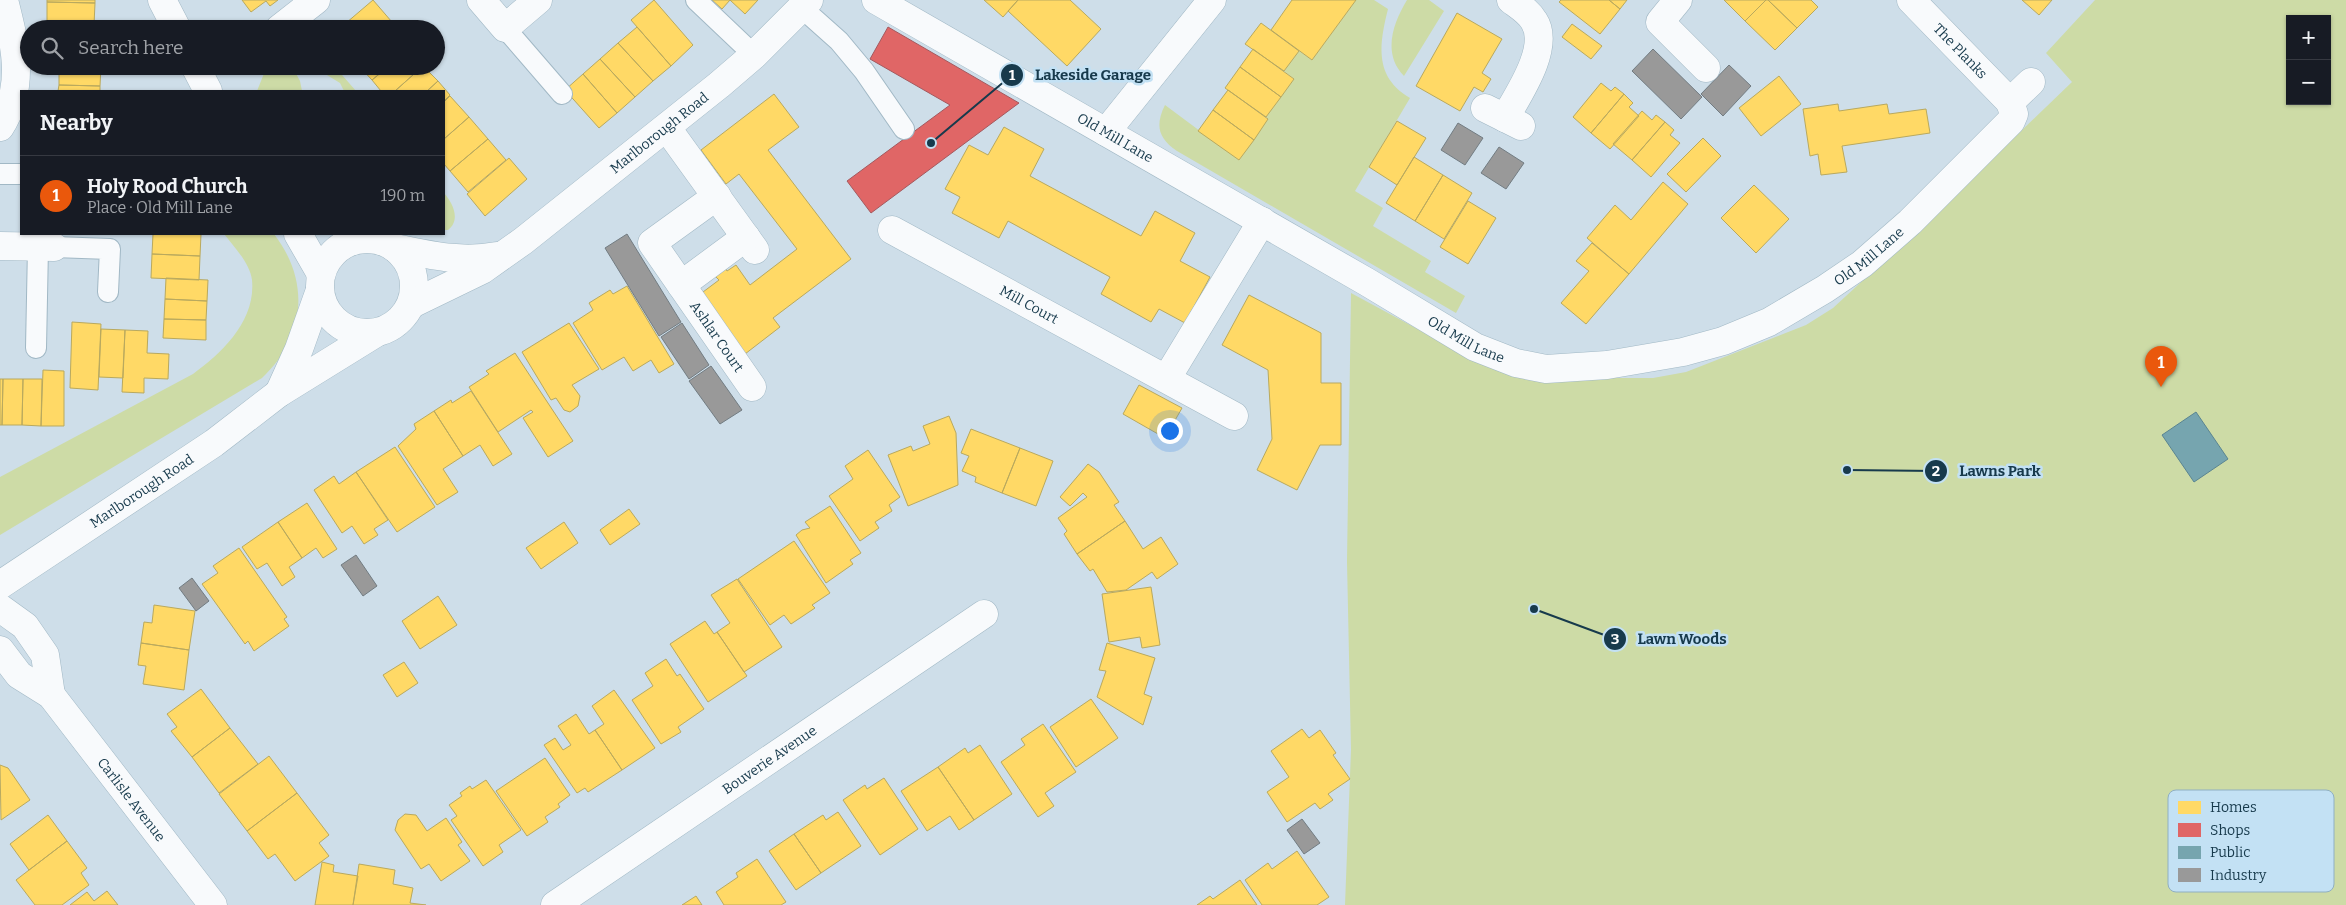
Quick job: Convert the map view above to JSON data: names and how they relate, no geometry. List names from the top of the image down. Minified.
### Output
{"streets":{"street":["The Planks","Marlborough Road","Old Mill Lane","Mill Court","Ashlar Court","Bouverie Avenue","Carlisle Avenue"]},"crossings":[["The Planks","Old Mill Lane"]],"places":["Lakeside Garage","Lawns Park","Lawn Woods"],"legend":["Homes","Shops","Public","Industry"],"page":{"map_buttons":["+","−"],"search":"Search here","heading":"Nearby","list":[{"mark":"1","name":"Holy Rood Church","note":"Place · Old Mill Lane","value":"190 m"}],"pins":"1"}}
